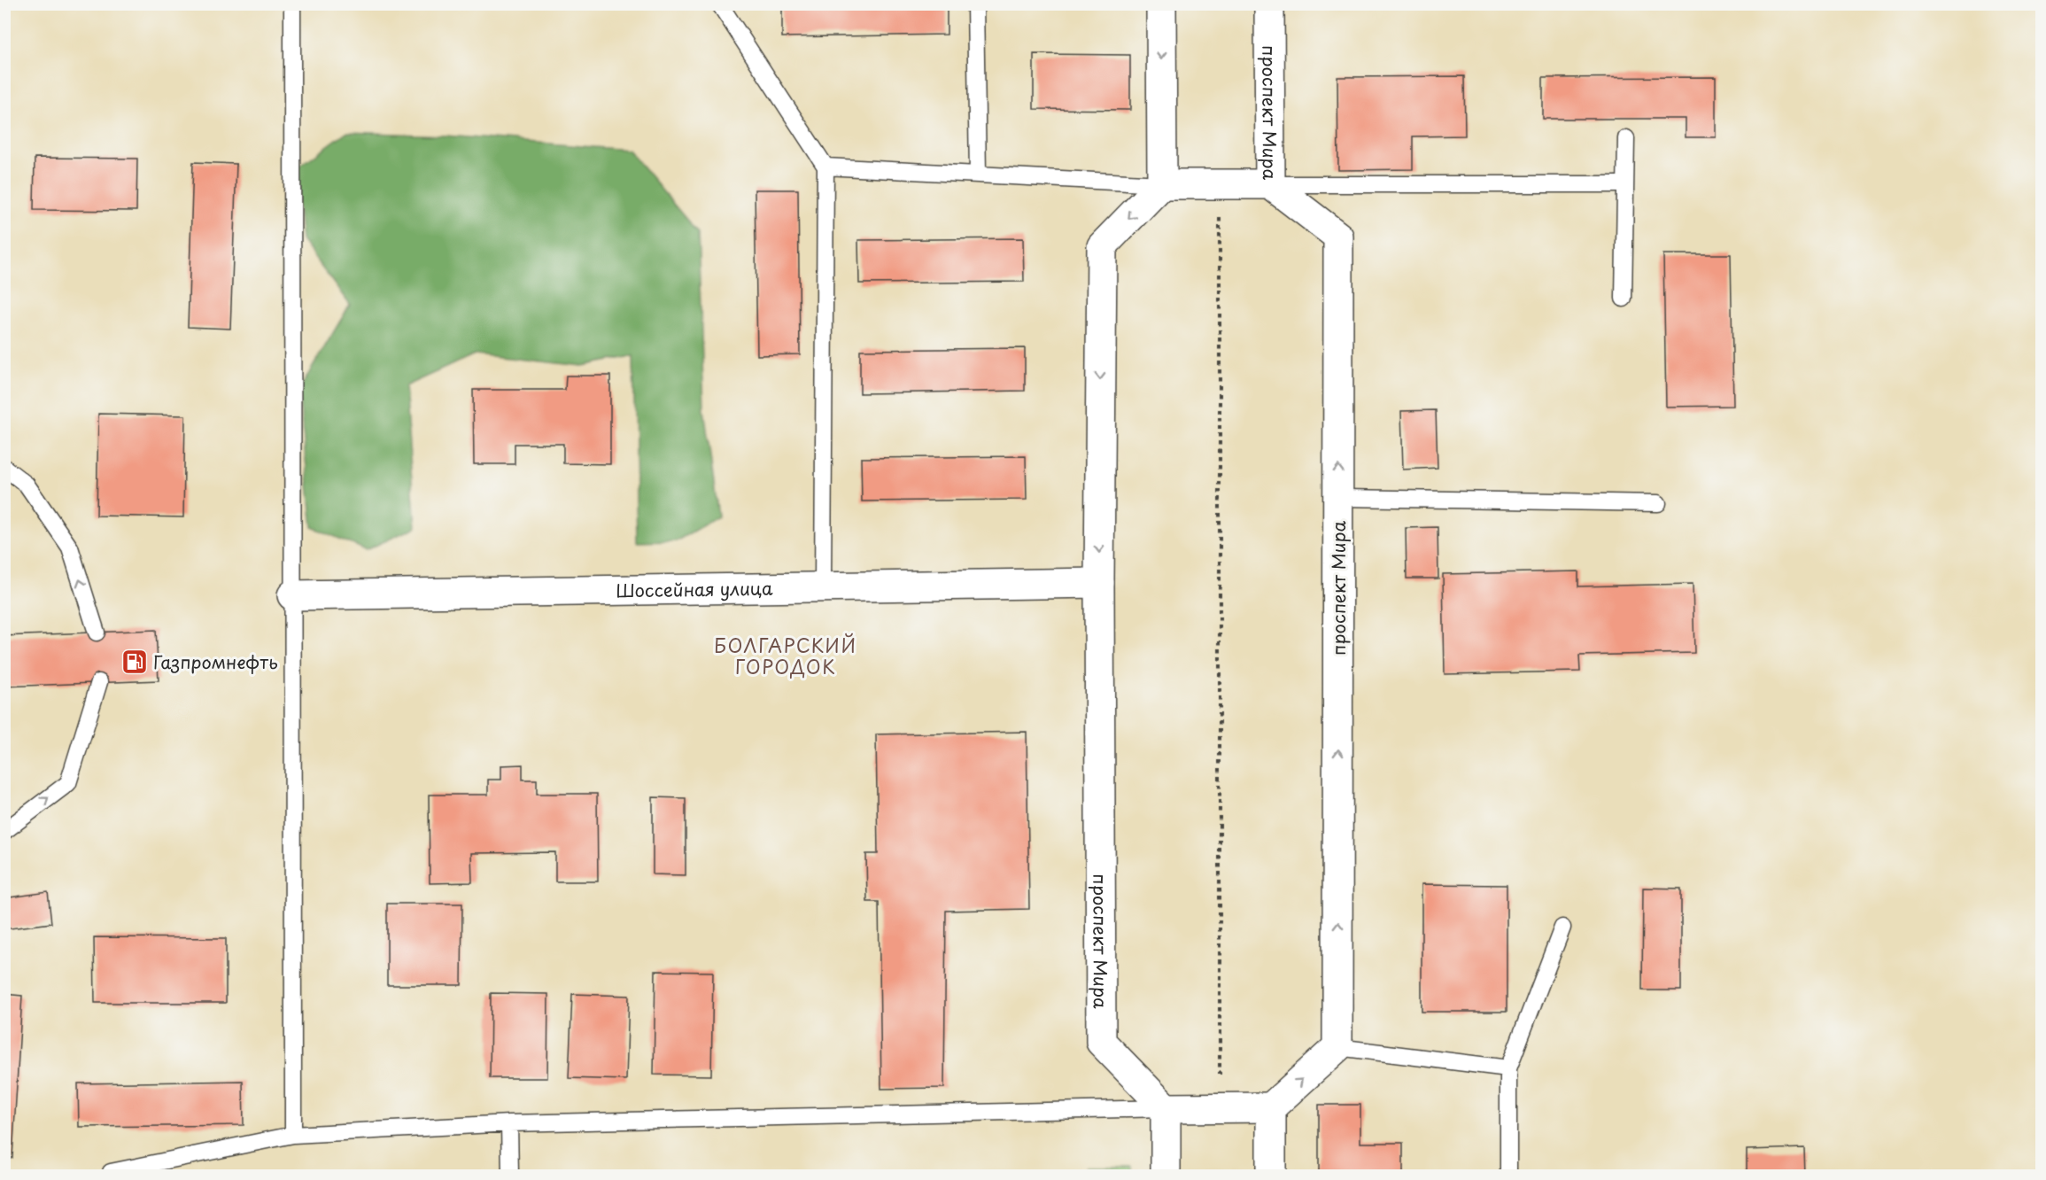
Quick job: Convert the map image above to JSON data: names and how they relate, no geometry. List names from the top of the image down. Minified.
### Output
{"streets":{"street":["проспект Мира","Шоссейная улица"]},"crossings":[["проспект Мира","Шоссейная улица"]],"districts":["БОЛГАРСКИЙ ГОРОДОК"],"places":{"fuel station":["Газпромнефть"]}}
